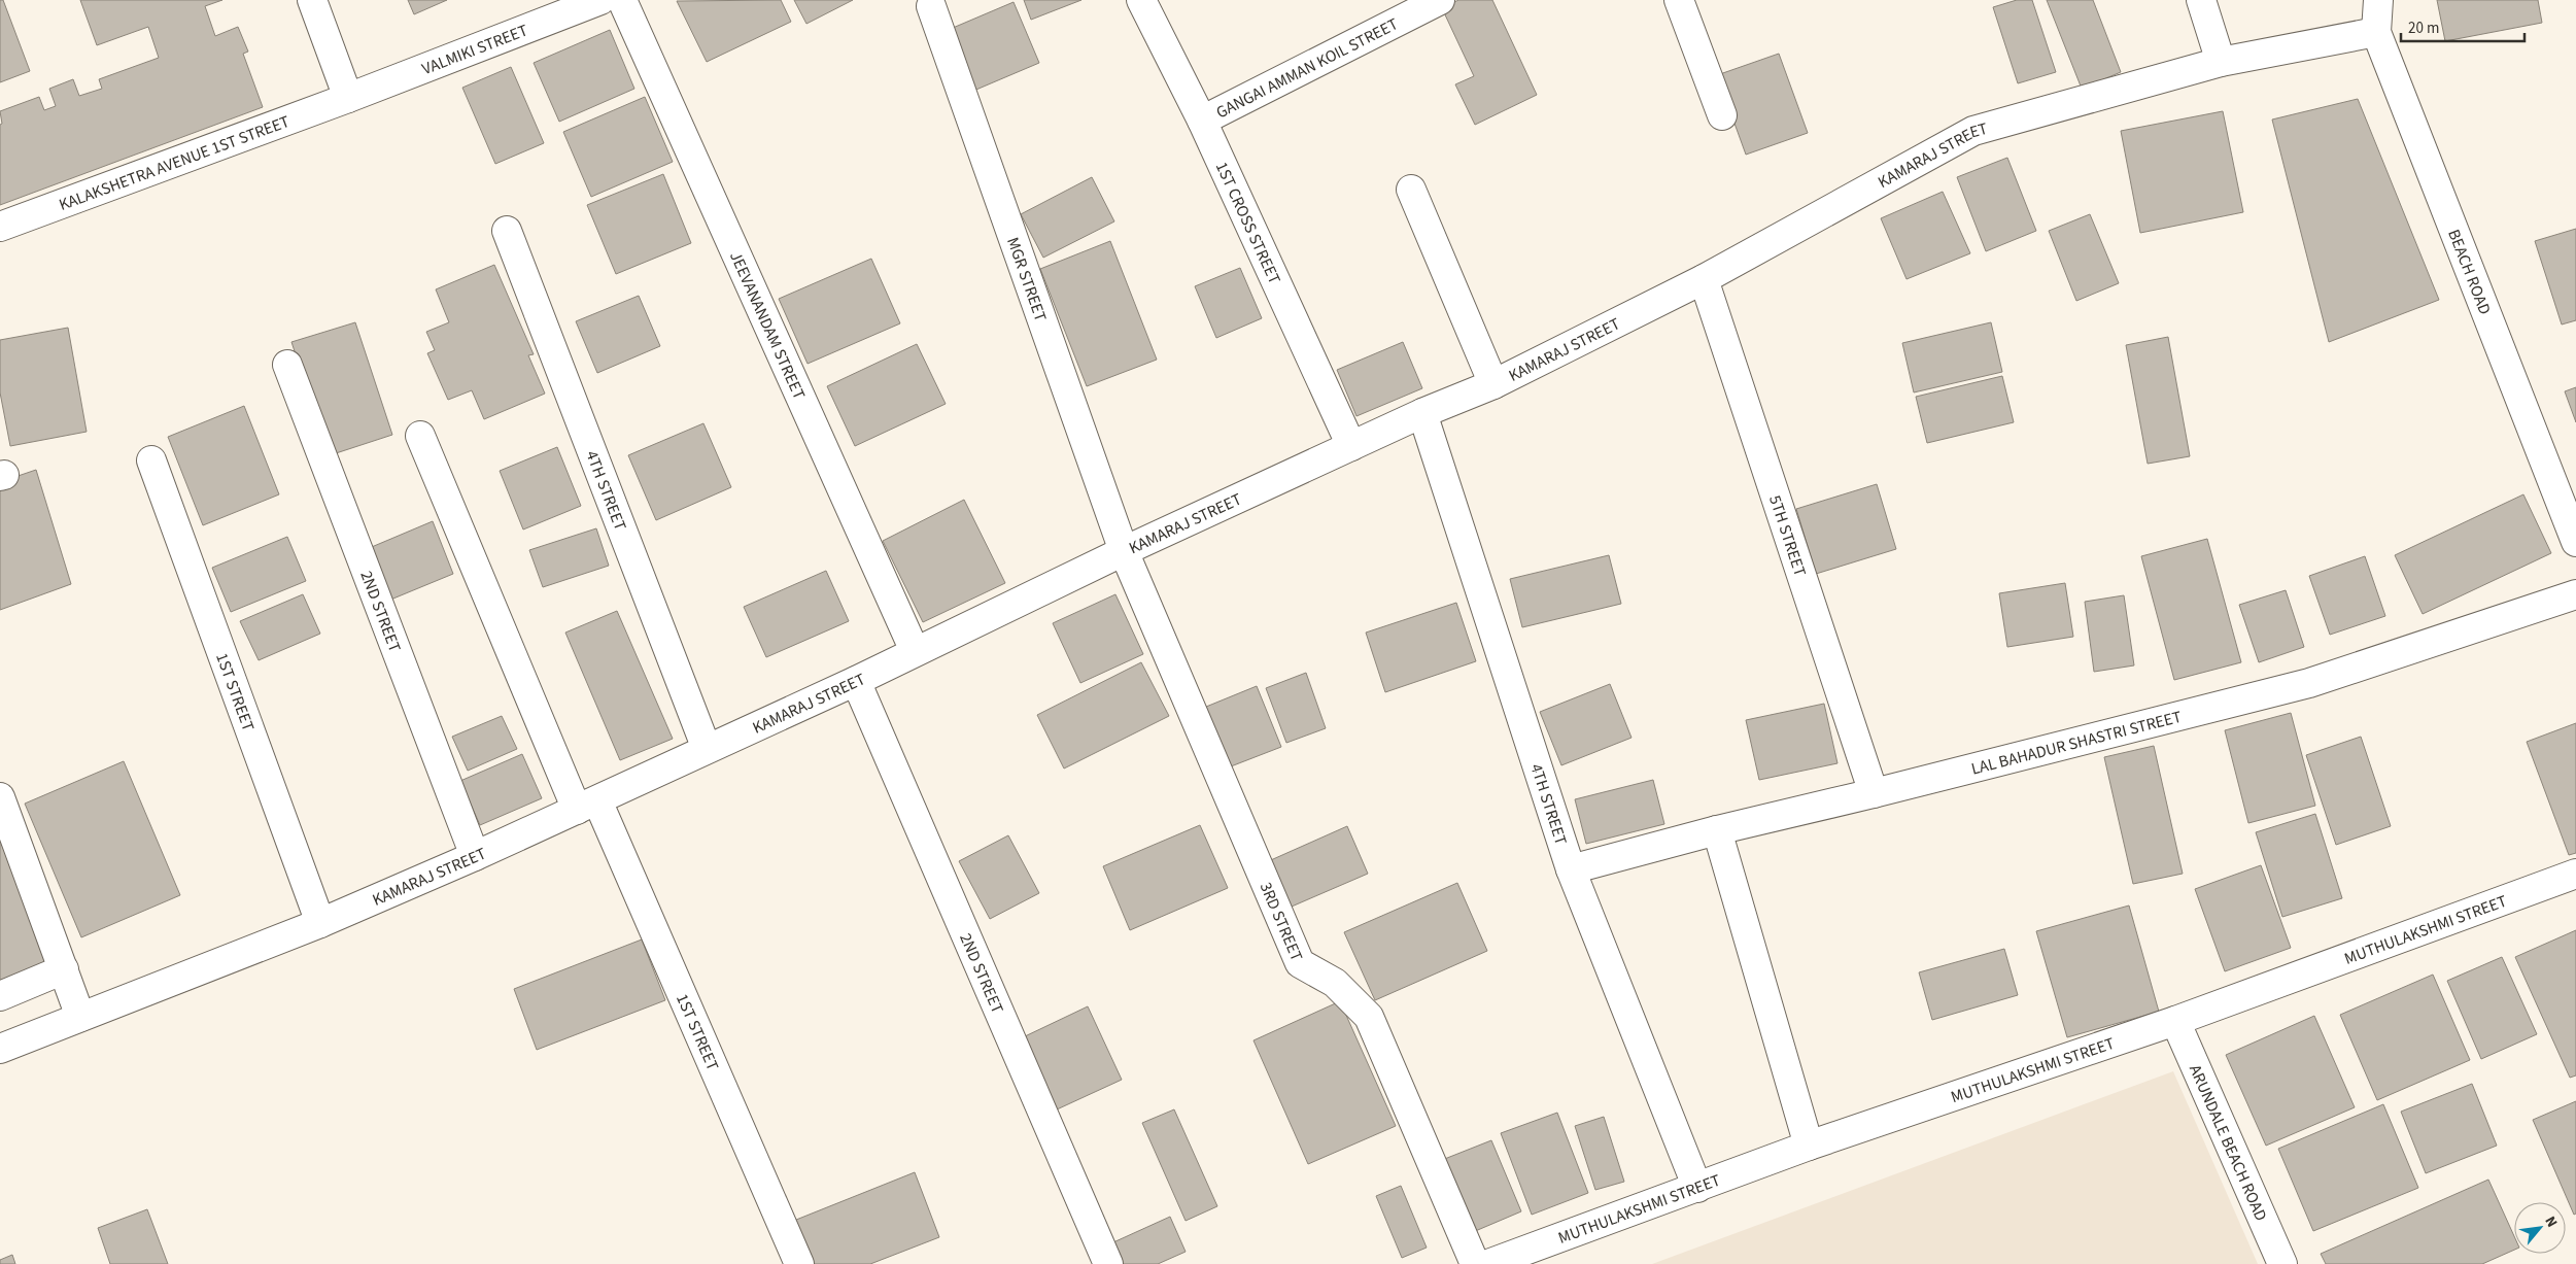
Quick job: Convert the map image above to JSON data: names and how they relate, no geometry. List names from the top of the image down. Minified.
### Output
{"streets":{"street":["VALMIKI STREET","GANGAI AMMAN KOIL STREET","KAMARAJ STREET","KALAKSHETRA AVENUE 1ST STREET","1ST CROSS STREET","BEACH ROAD","MGR STREET","JEEVANANDAM STREET","4TH STREET","5TH STREET","2ND STREET","1ST STREET","LAL BAHADUR SHASTRI STREET","3RD STREET","MUTHULAKSHMI STREET","ARUNDALE BEACH ROAD"]},"crossings":[["VALMIKI STREET","KALAKSHETRA AVENUE 1ST STREET"],["GANGAI AMMAN KOIL STREET","1ST CROSS STREET"],["KAMARAJ STREET","1ST CROSS STREET"],["KAMARAJ STREET","BEACH ROAD"],["KAMARAJ STREET","MGR STREET"],["KAMARAJ STREET","JEEVANANDAM STREET"],["KAMARAJ STREET","4TH STREET"],["KAMARAJ STREET","5TH STREET"],["KAMARAJ STREET","2ND STREET"],["KAMARAJ STREET","1ST STREET"],["KAMARAJ STREET","3RD STREET"],["MGR STREET","3RD STREET"],["4TH STREET","LAL BAHADUR SHASTRI STREET"],["4TH STREET","MUTHULAKSHMI STREET"],["5TH STREET","LAL BAHADUR SHASTRI STREET"],["MUTHULAKSHMI STREET","ARUNDALE BEACH ROAD"]],"scale_bar":"20 m","north":"top right"}
